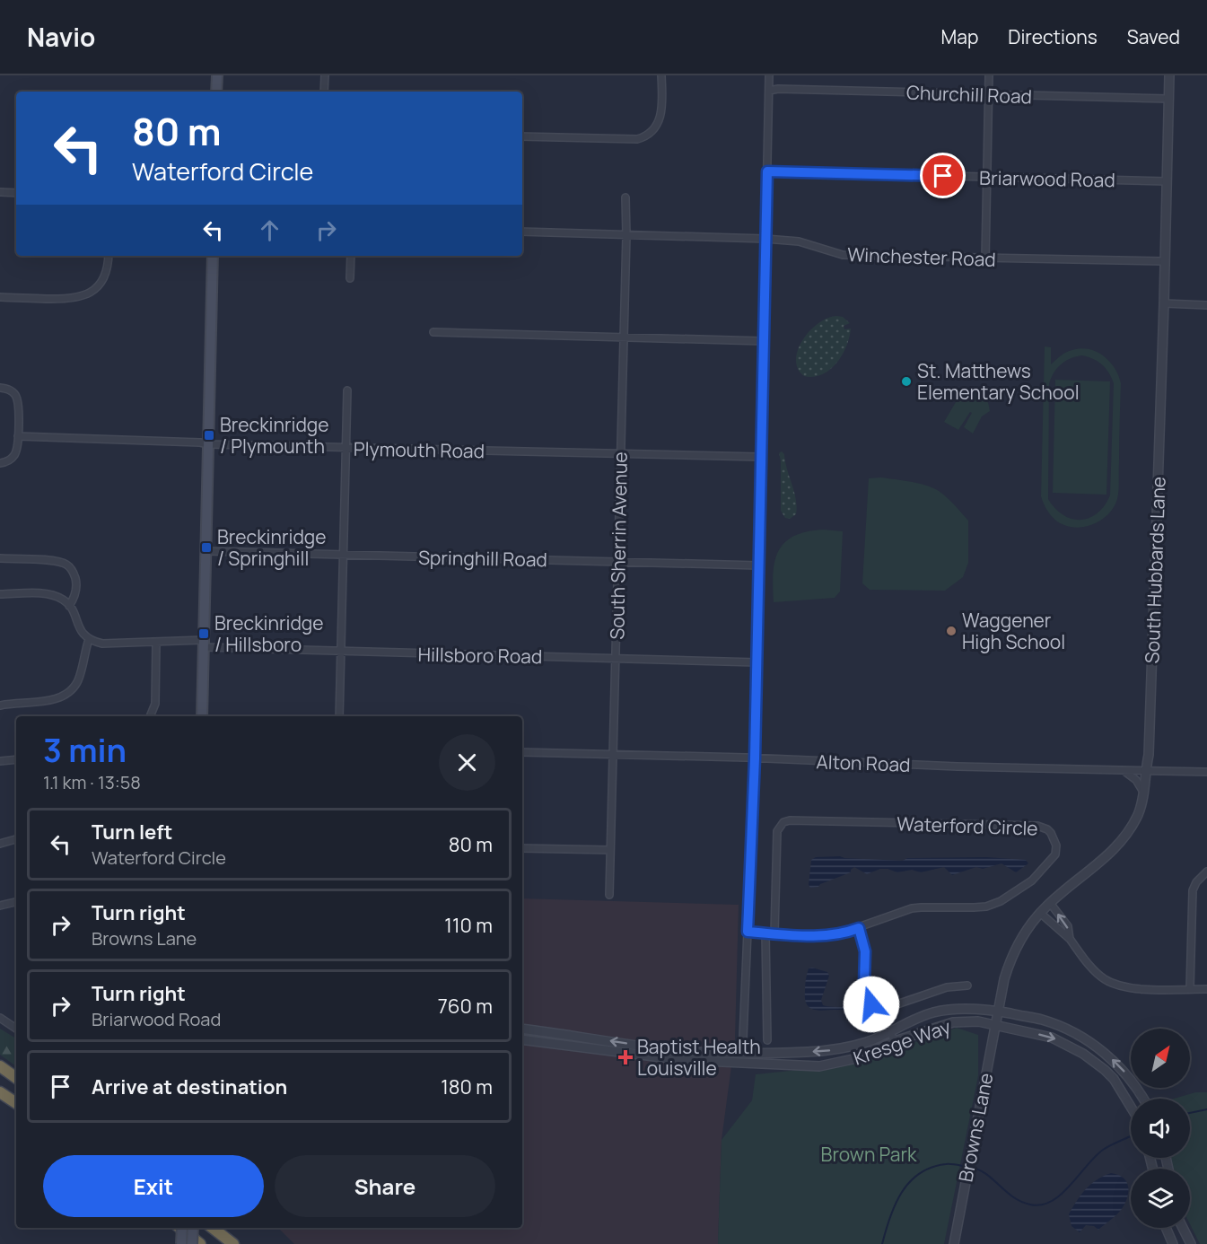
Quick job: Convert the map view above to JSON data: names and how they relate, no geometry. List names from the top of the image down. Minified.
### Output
{"streets":{"street":["Churchill Road","Briarwood Road","Winchester Road","Plymouth Road","South Sherrin Avenue","Springhill Road","South Hubbards Lane","Hillsboro Road","Alton Road","Waterford Circle","Kresge Way","Browns Lane"]},"crossings":[["Churchill Road","South Hubbards Lane"],["Briarwood Road","South Hubbards Lane"],["Winchester Road","South Sherrin Avenue"],["Winchester Road","South Hubbards Lane"],["Plymouth Road","South Sherrin Avenue"],["South Sherrin Avenue","Springhill Road"],["South Sherrin Avenue","Hillsboro Road"],["South Sherrin Avenue","Alton Road"],["South Hubbards Lane","Alton Road"],["South Hubbards Lane","Kresge Way"],["South Hubbards Lane","Browns Lane"],["Kresge Way","Browns Lane"]],"parks":["Brown Park"],"places":{"other":["St. Matthews Elementary School","Waggener High School"],"transit":["Breckinridge / Plymounth","Breckinridge / Springhill","Breckinridge / Hillsboro"],"health":["Baptist Health Louisville"]},"north":"top right","page":{"header":"Navio","nav":["Map","Directions","Saved"],"turn":["80 m","Waterford Circle"],"heading":["3 min","1.1 km · 13:58"],"list":[{"name":"Turn left","note":"Waterford Circle","value":"80 m"},{"name":"Turn right","note":"Browns Lane","value":"110 m"},{"name":"Turn right","note":"Briarwood Road","value":"760 m"},{"name":"Arrive at destination","value":"180 m"}],"buttons":["Exit","Share"]}}
